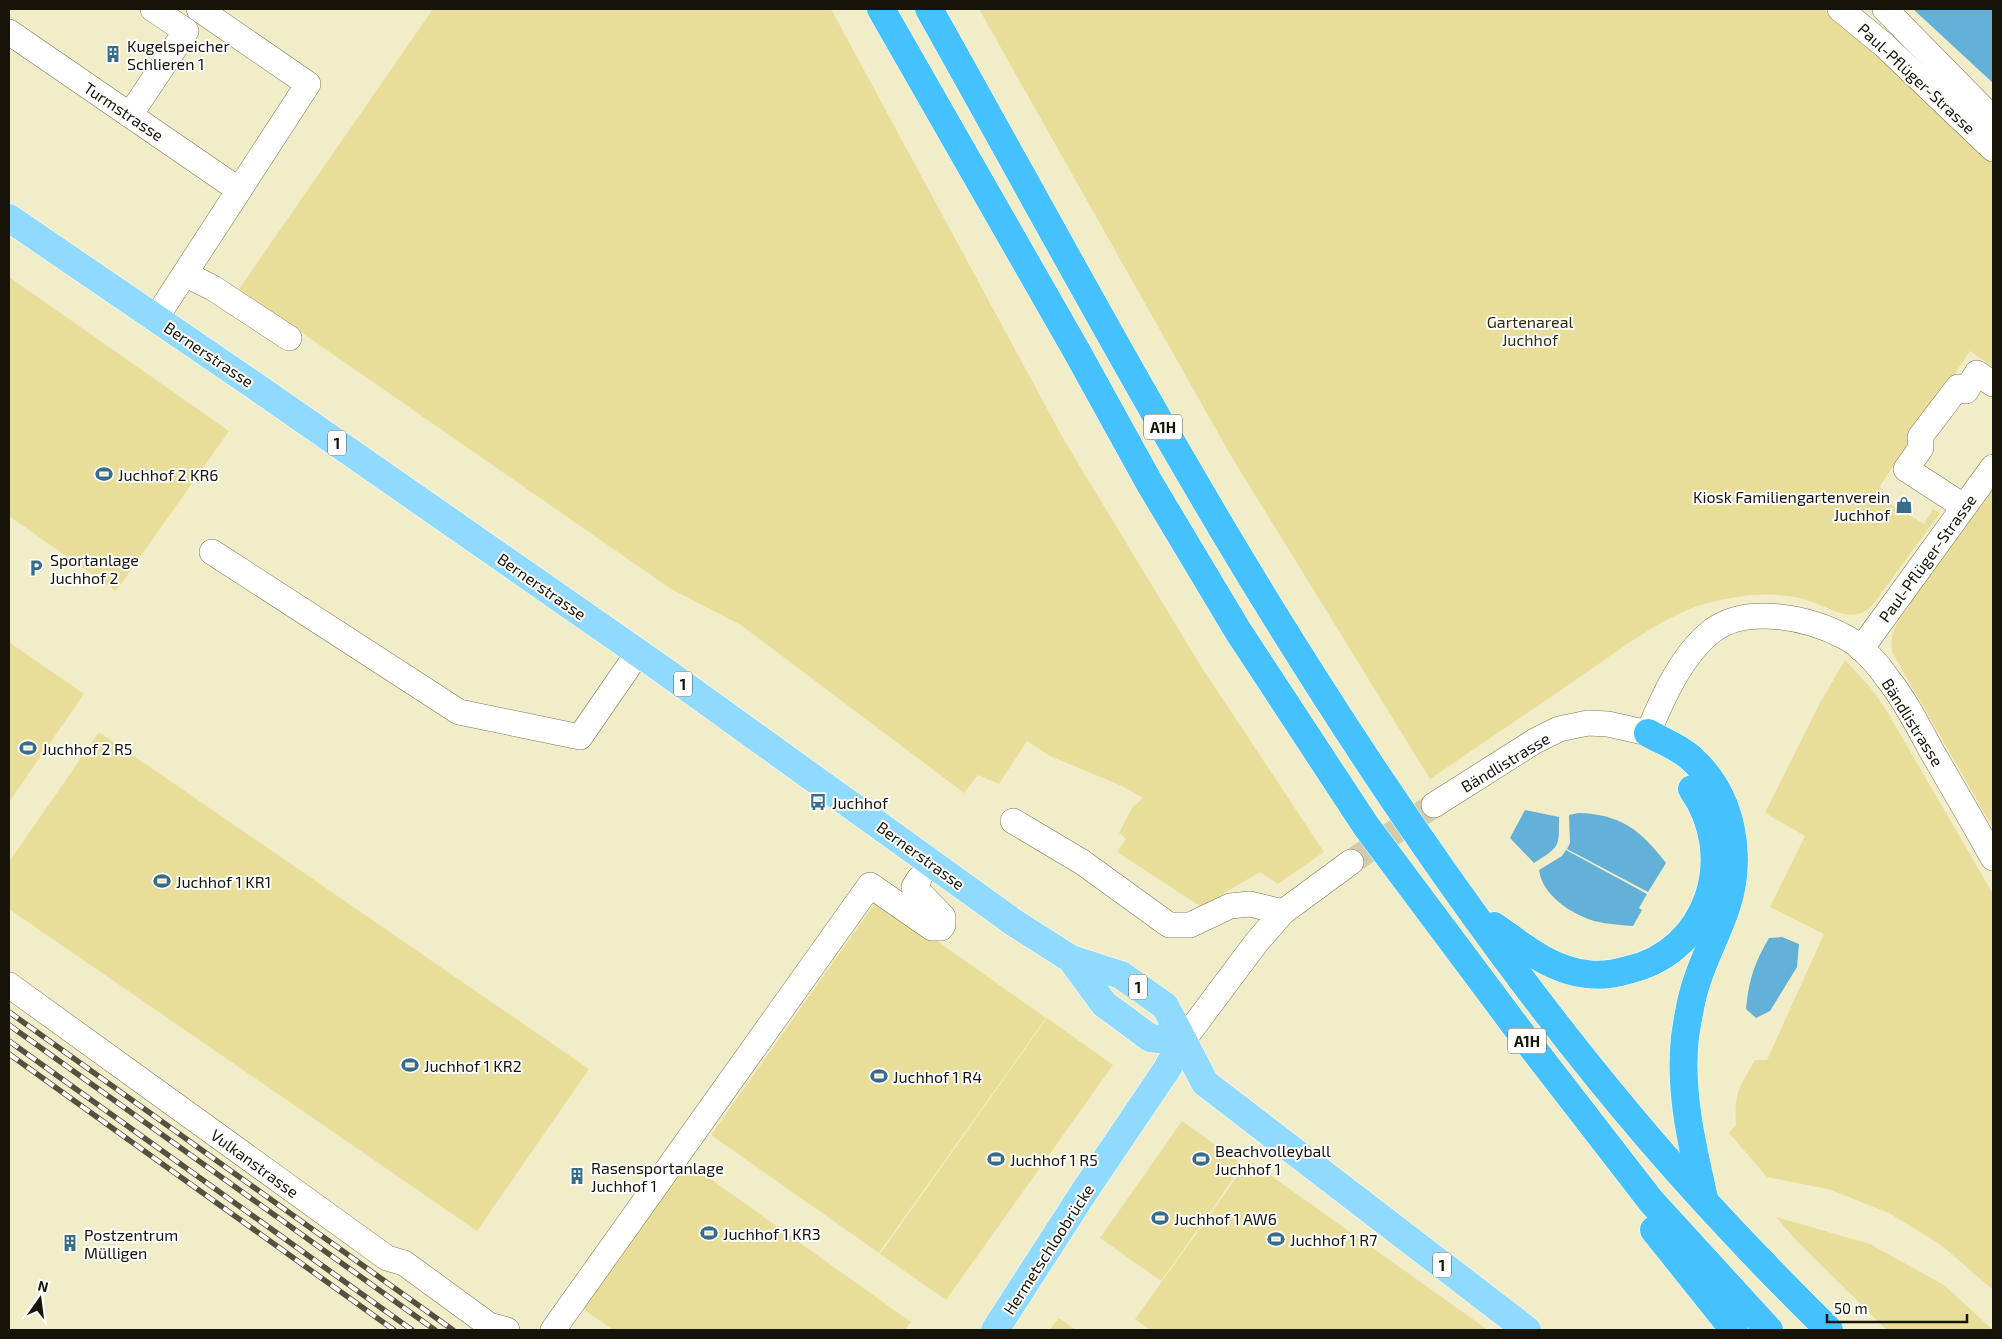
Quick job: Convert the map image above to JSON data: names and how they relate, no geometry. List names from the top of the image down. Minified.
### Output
{"streets":{"highway":["A1H"],"main road":["Bernerstrasse","1","Hermetschloobrücke"],"street":["Paul-Pflüger-Strasse","Turmstrasse","Bändlistrasse","Vulkanstrasse"]},"crossings":[["Paul-Pflüger-Strasse","Bändlistrasse"],["Bernerstrasse","1"],["Bernerstrasse","Hermetschloobrücke"],["1","Hermetschloobrücke"]],"parks":["Gartenareal Juchhof"],"places":{"building":["Kugelspeicher Schlieren 1","Rasensportanlage Juchhof 1","Postzentrum Mülligen"],"sports":["Juchhof 2 KR6","Juchhof 2 R5","Juchhof 1 KR1","Juchhof 1 KR2","Juchhof 1 R4","Juchhof 1 R5","Beachvolleyball Juchhof 1","Juchhof 1 AW6","Juchhof 1 KR3","Juchhof 1 R7"],"shop":["Kiosk Familiengartenverein Juchhof"],"parking":["Sportanlage Juchhof 2"],"bus stop":["Juchhof"]},"scale_bar":"50 m","north":"top"}
